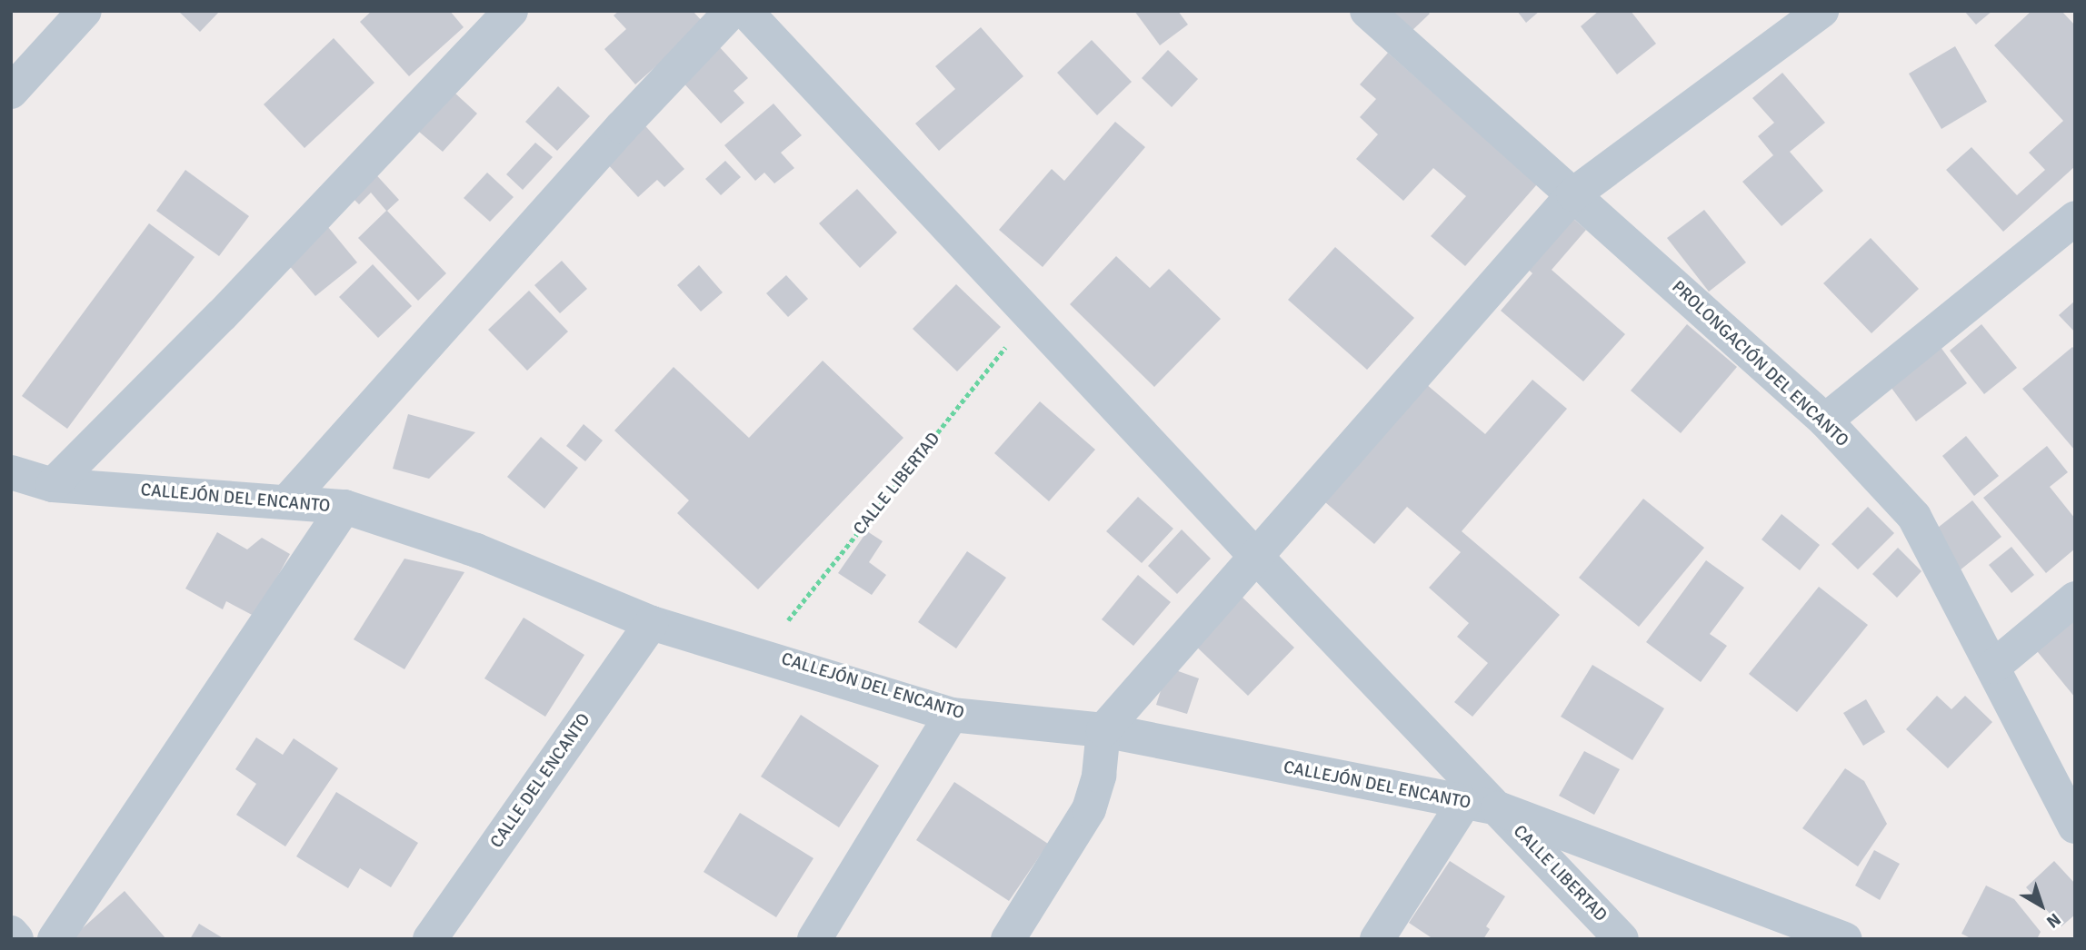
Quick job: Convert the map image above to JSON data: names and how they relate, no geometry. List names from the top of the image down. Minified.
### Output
{"streets":{"street":["PROLONGACIÓN DEL ENCANTO","CALLE LIBERTAD","CALLEJÓN DEL ENCANTO","CALLE DEL ENCANTO"]},"crossings":[["CALLE LIBERTAD","CALLEJÓN DEL ENCANTO"],["CALLEJÓN DEL ENCANTO","CALLE DEL ENCANTO"]],"north":"bottom right"}
